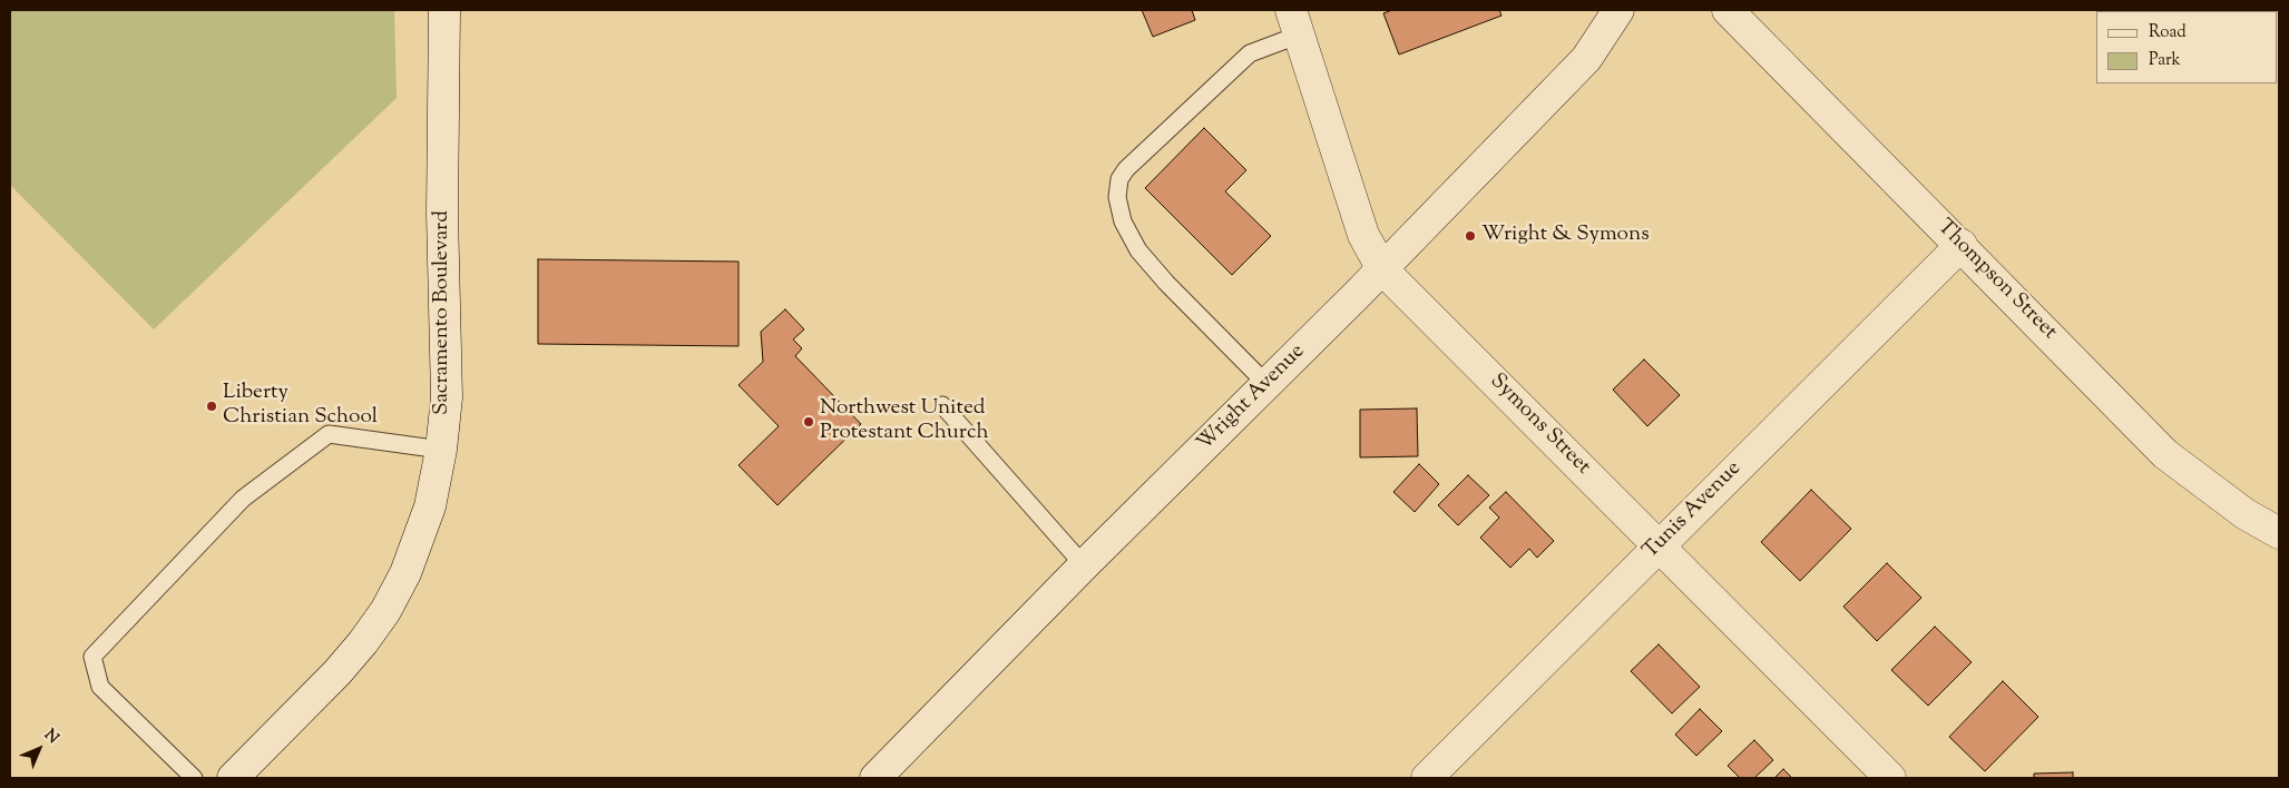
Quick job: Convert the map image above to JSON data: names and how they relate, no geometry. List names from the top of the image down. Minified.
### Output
{"streets":{"street":["Thompson Street","Sacramento Boulevard","Wright Avenue","Symons Street","Tunis Avenue"]},"crossings":[["Thompson Street","Tunis Avenue"],["Wright Avenue","Symons Street"],["Symons Street","Tunis Avenue"]],"places":["Wright & Symons","Liberty Christian School","Northwest United Protestant Church"],"legend":["Road","Park"],"north":"top right"}
